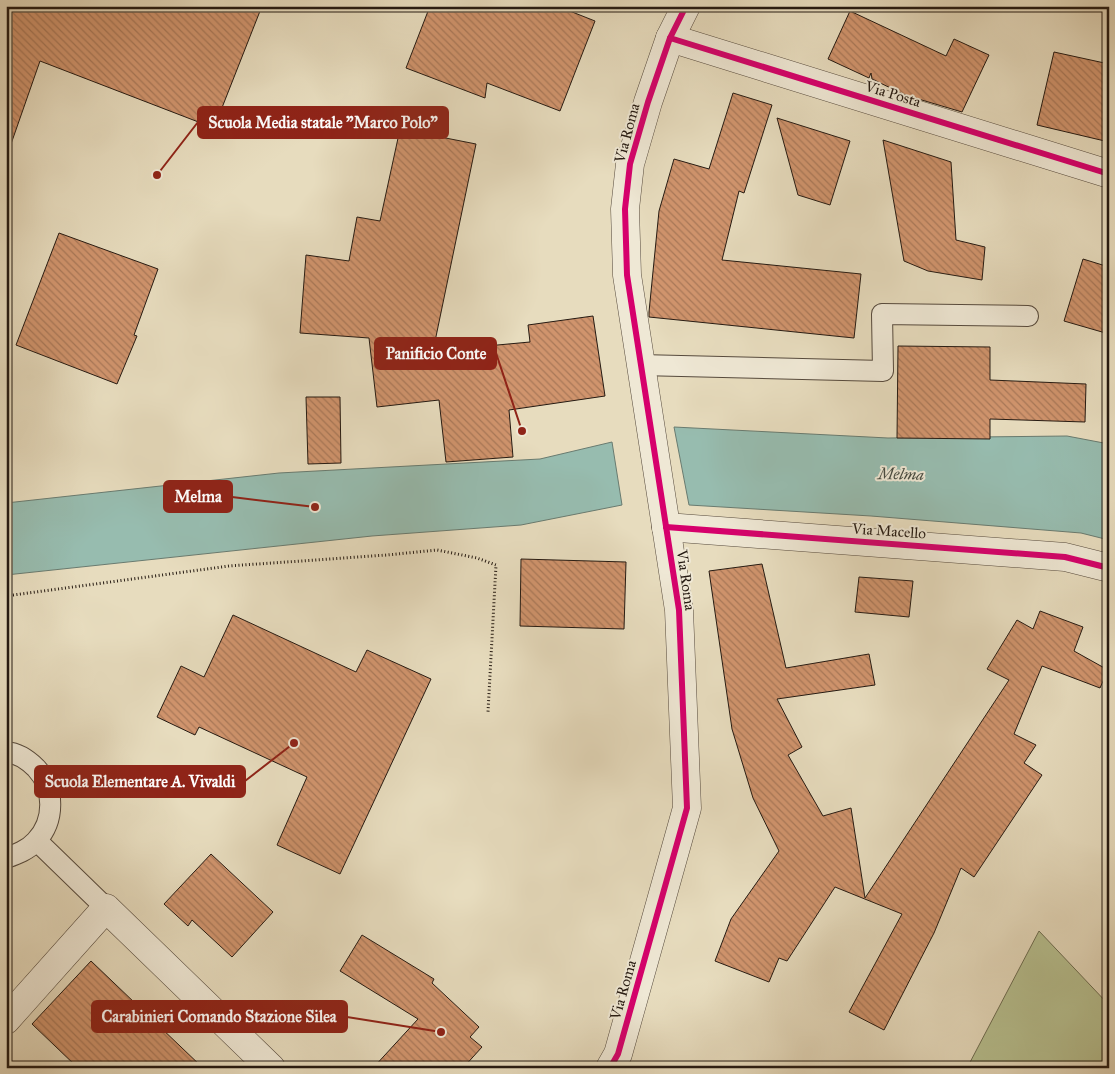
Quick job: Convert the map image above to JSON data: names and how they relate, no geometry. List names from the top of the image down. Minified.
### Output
{"streets":{"street":["Via Posta","Via Roma","Via Macello"]},"crossings":[["Via Posta","Via Roma"],["Via Roma","Via Macello"]],"water":["Melma"],"places":["Scuola Media statale \"Marco Polo\"","Panificio Conte","Melma","Scuola Elementare A. Vivaldi","Carabinieri Comando Stazione Silea"]}
